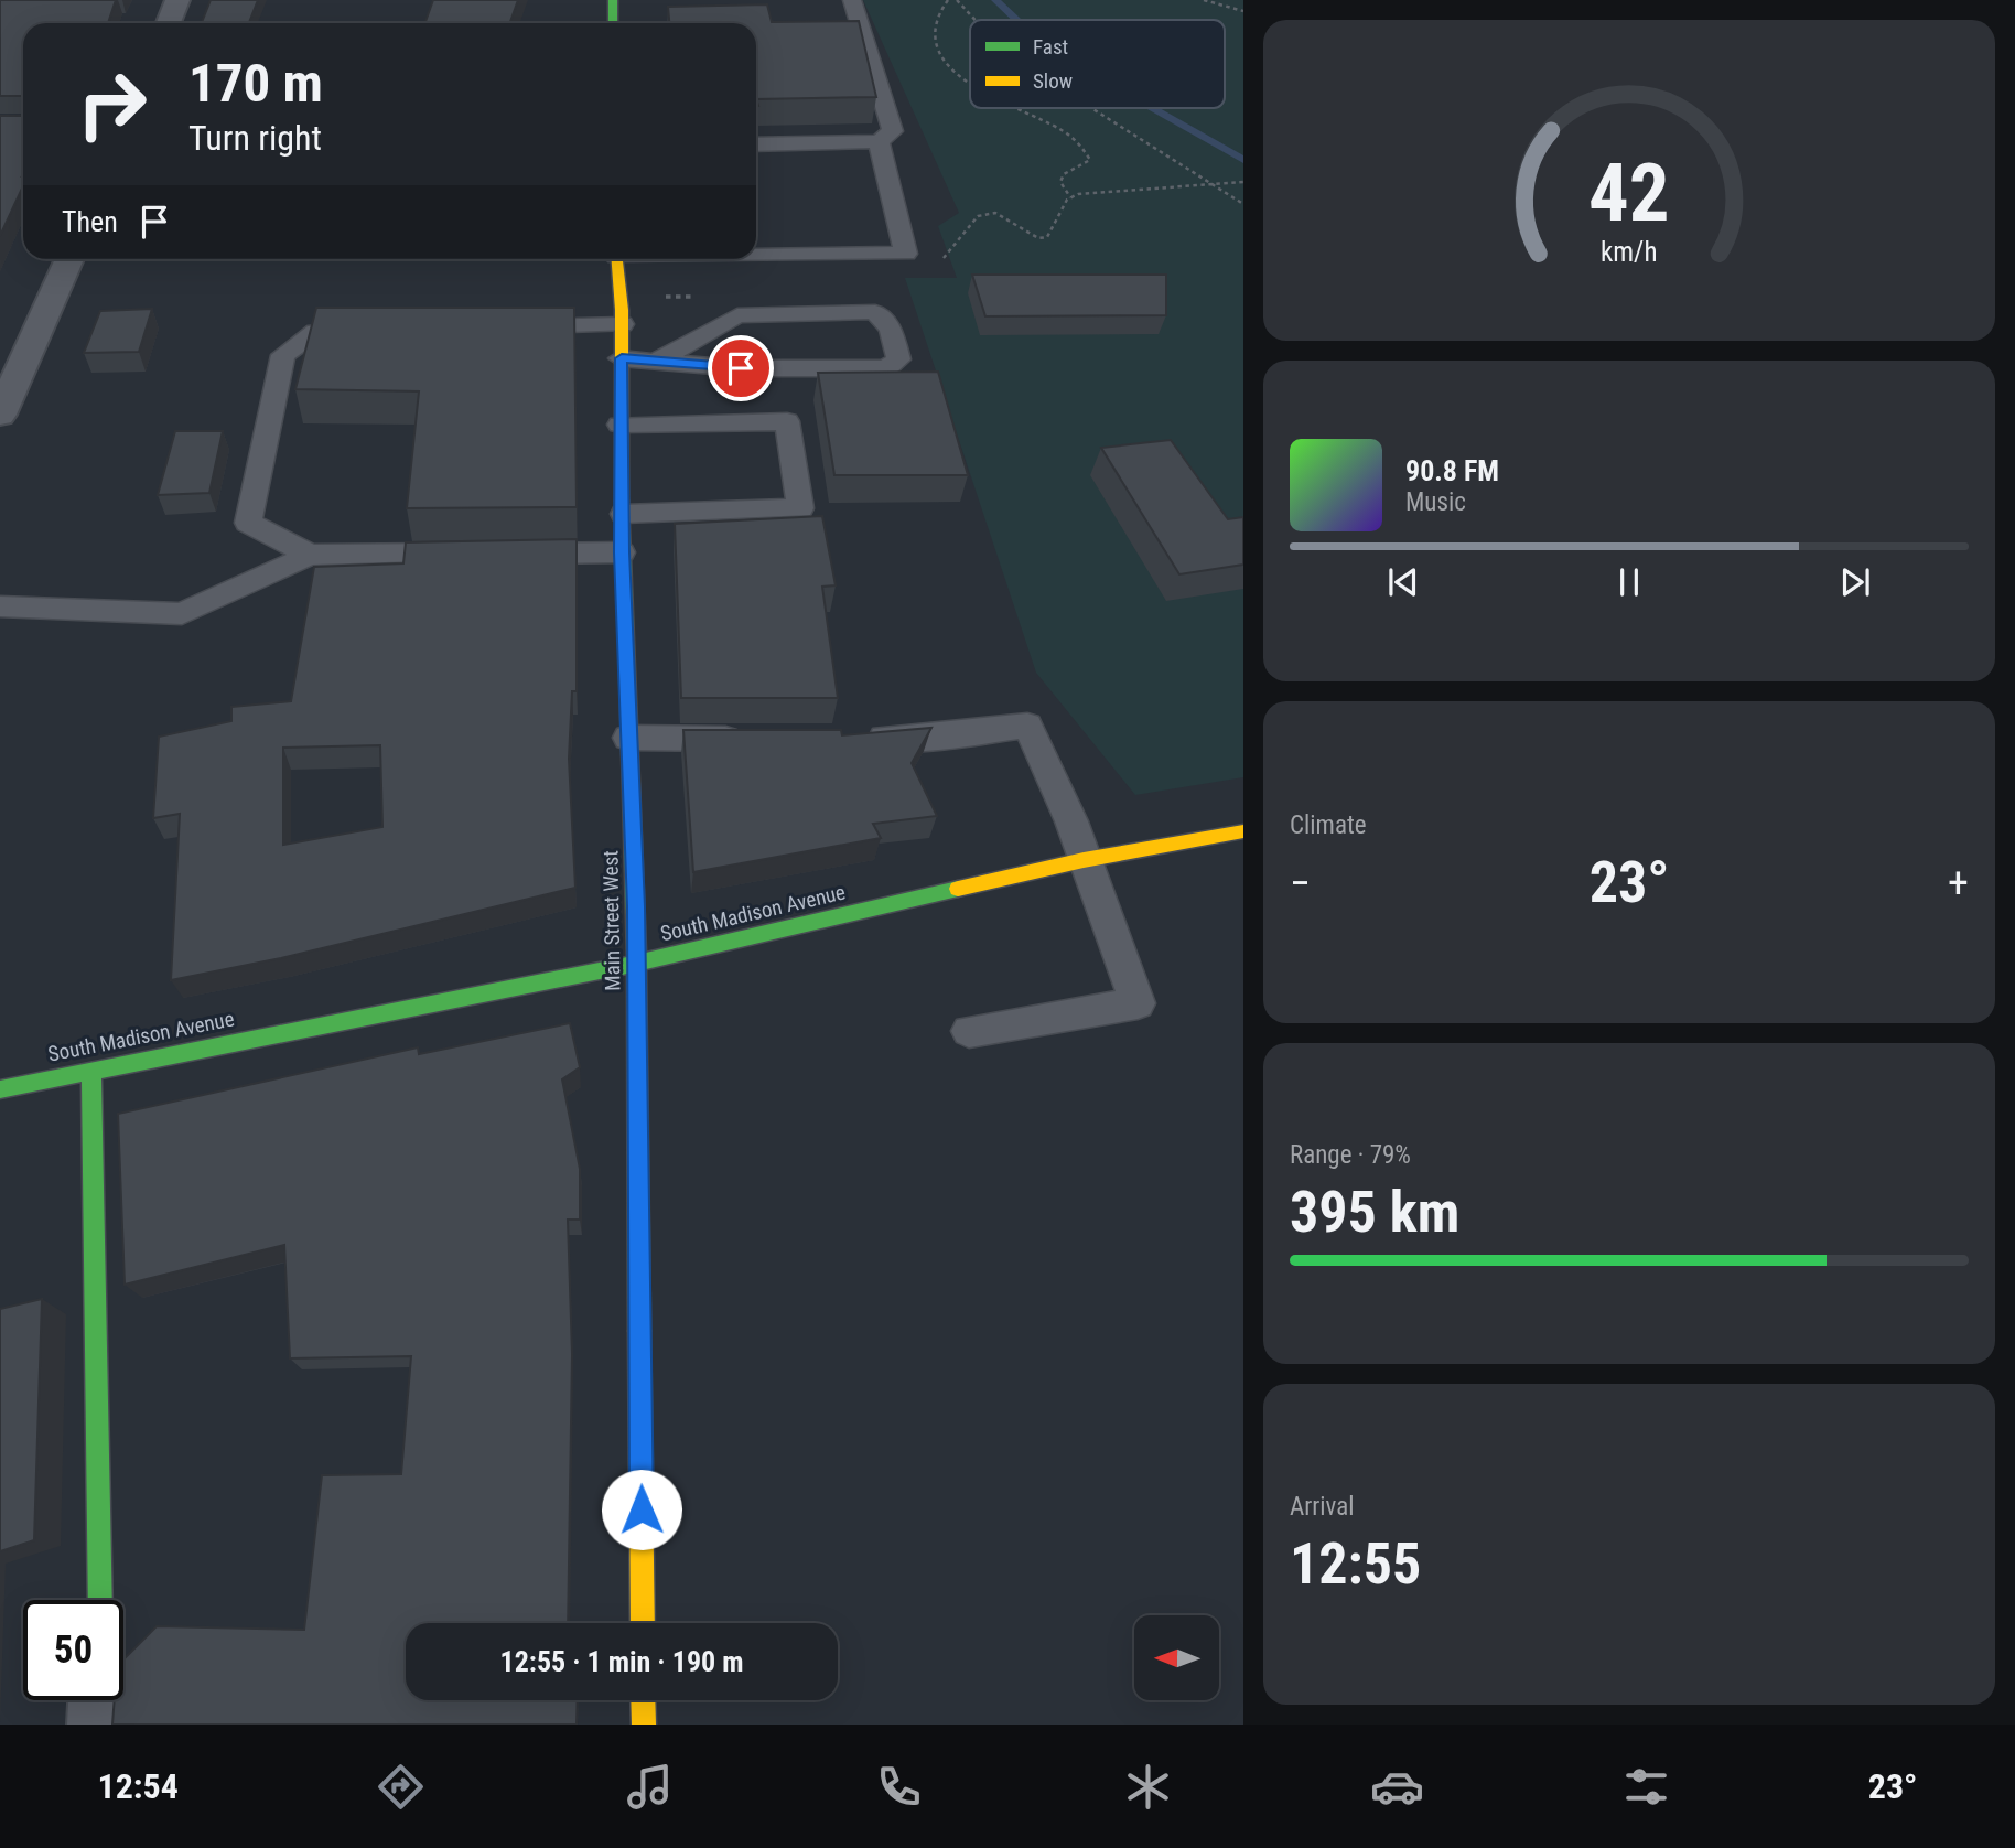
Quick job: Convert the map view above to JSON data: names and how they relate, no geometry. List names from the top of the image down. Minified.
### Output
{"streets":{"main road":["South Madison Avenue","Main Street West"]},"crossings":[["South Madison Avenue","Main Street West"]],"legend":["Fast","Slow"],"north":"left","page":{"turn":["170 m","Turn right"],"then":"Then","song":["90.8 FM","Music"],"tile":["Climate",["Range · 79%","395 km"],["Arrival","12:55"]],"heat":["−","23°","+"],"limit":"50","trip":"12:55 · 1 min · 190 m","tabs":["12:54","23°"],"gauge":["42","km/h"]}}
